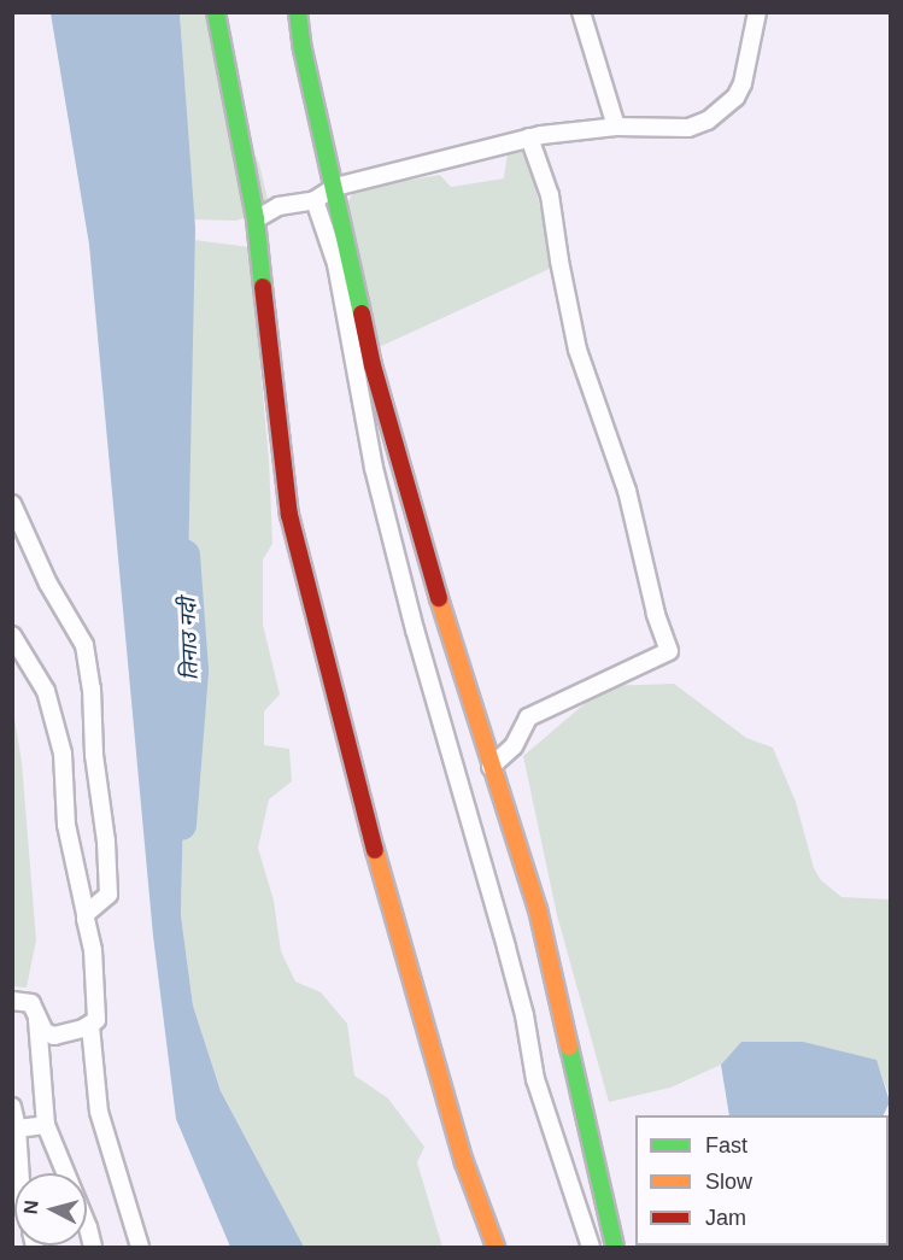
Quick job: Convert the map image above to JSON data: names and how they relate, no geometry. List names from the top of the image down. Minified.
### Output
{"water":["तिनाउ नदी"],"legend":["Fast","Slow","Jam"],"north":"left"}
